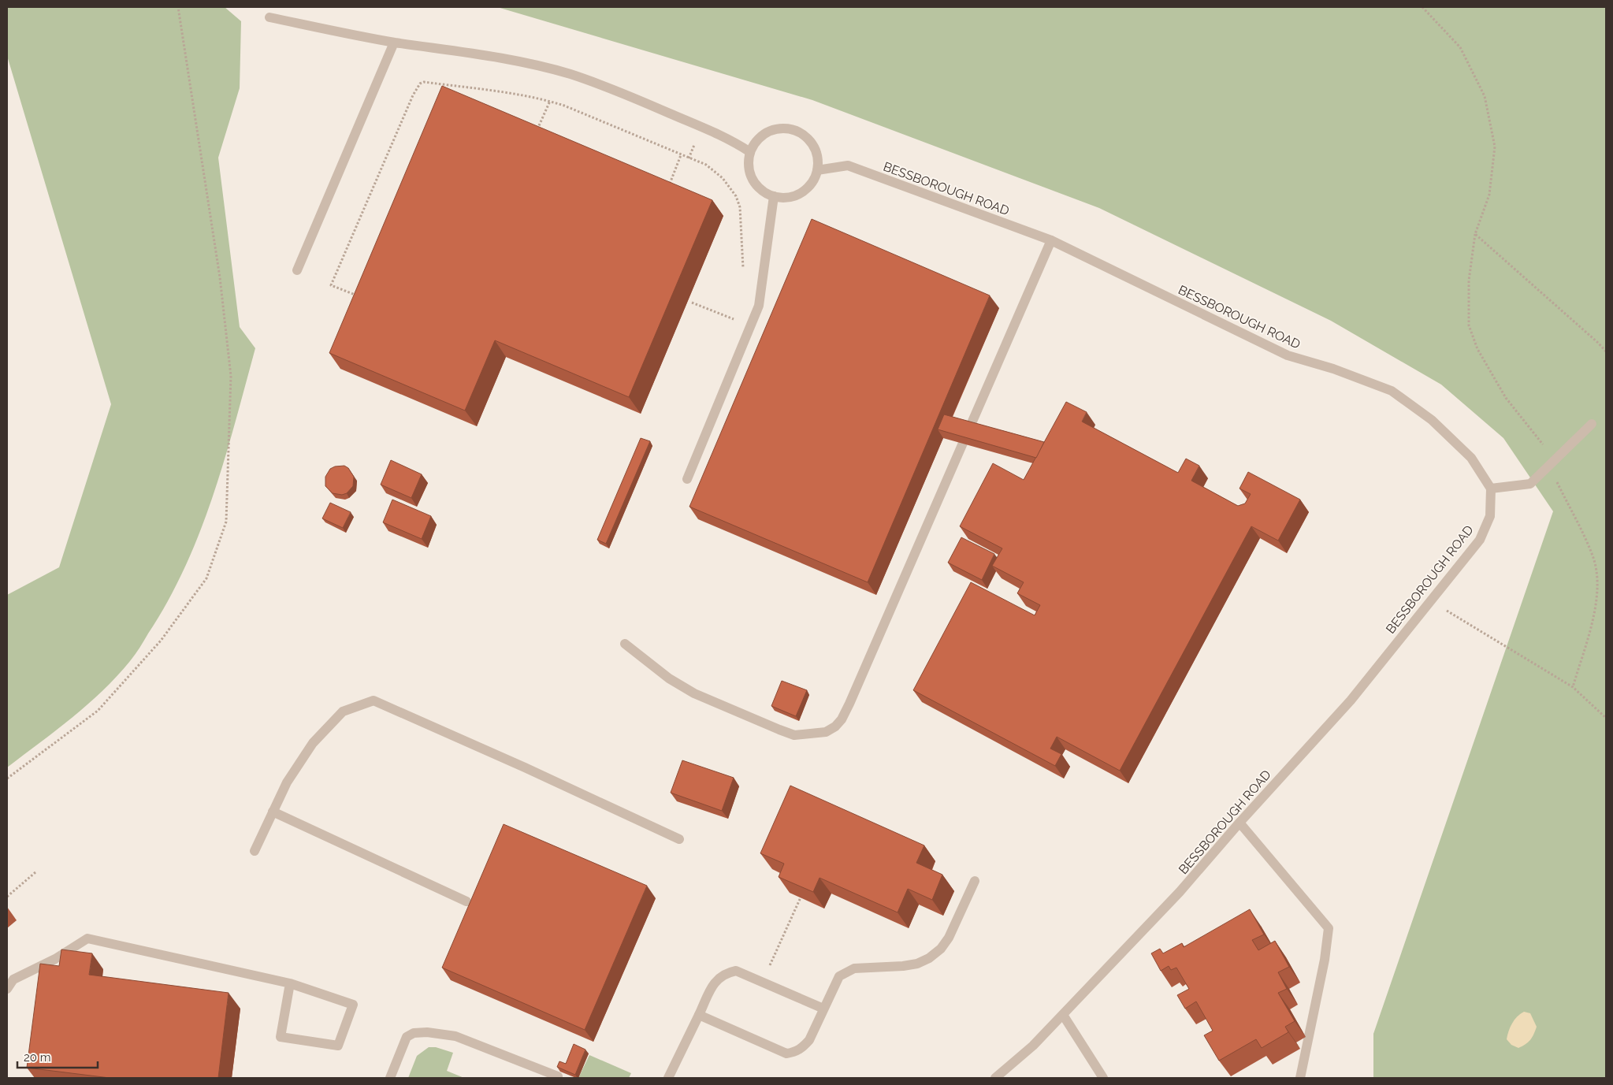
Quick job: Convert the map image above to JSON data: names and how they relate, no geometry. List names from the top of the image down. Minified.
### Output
{"streets":{"street":["BESSBOROUGH ROAD"]},"scale_bar":"20 m"}
